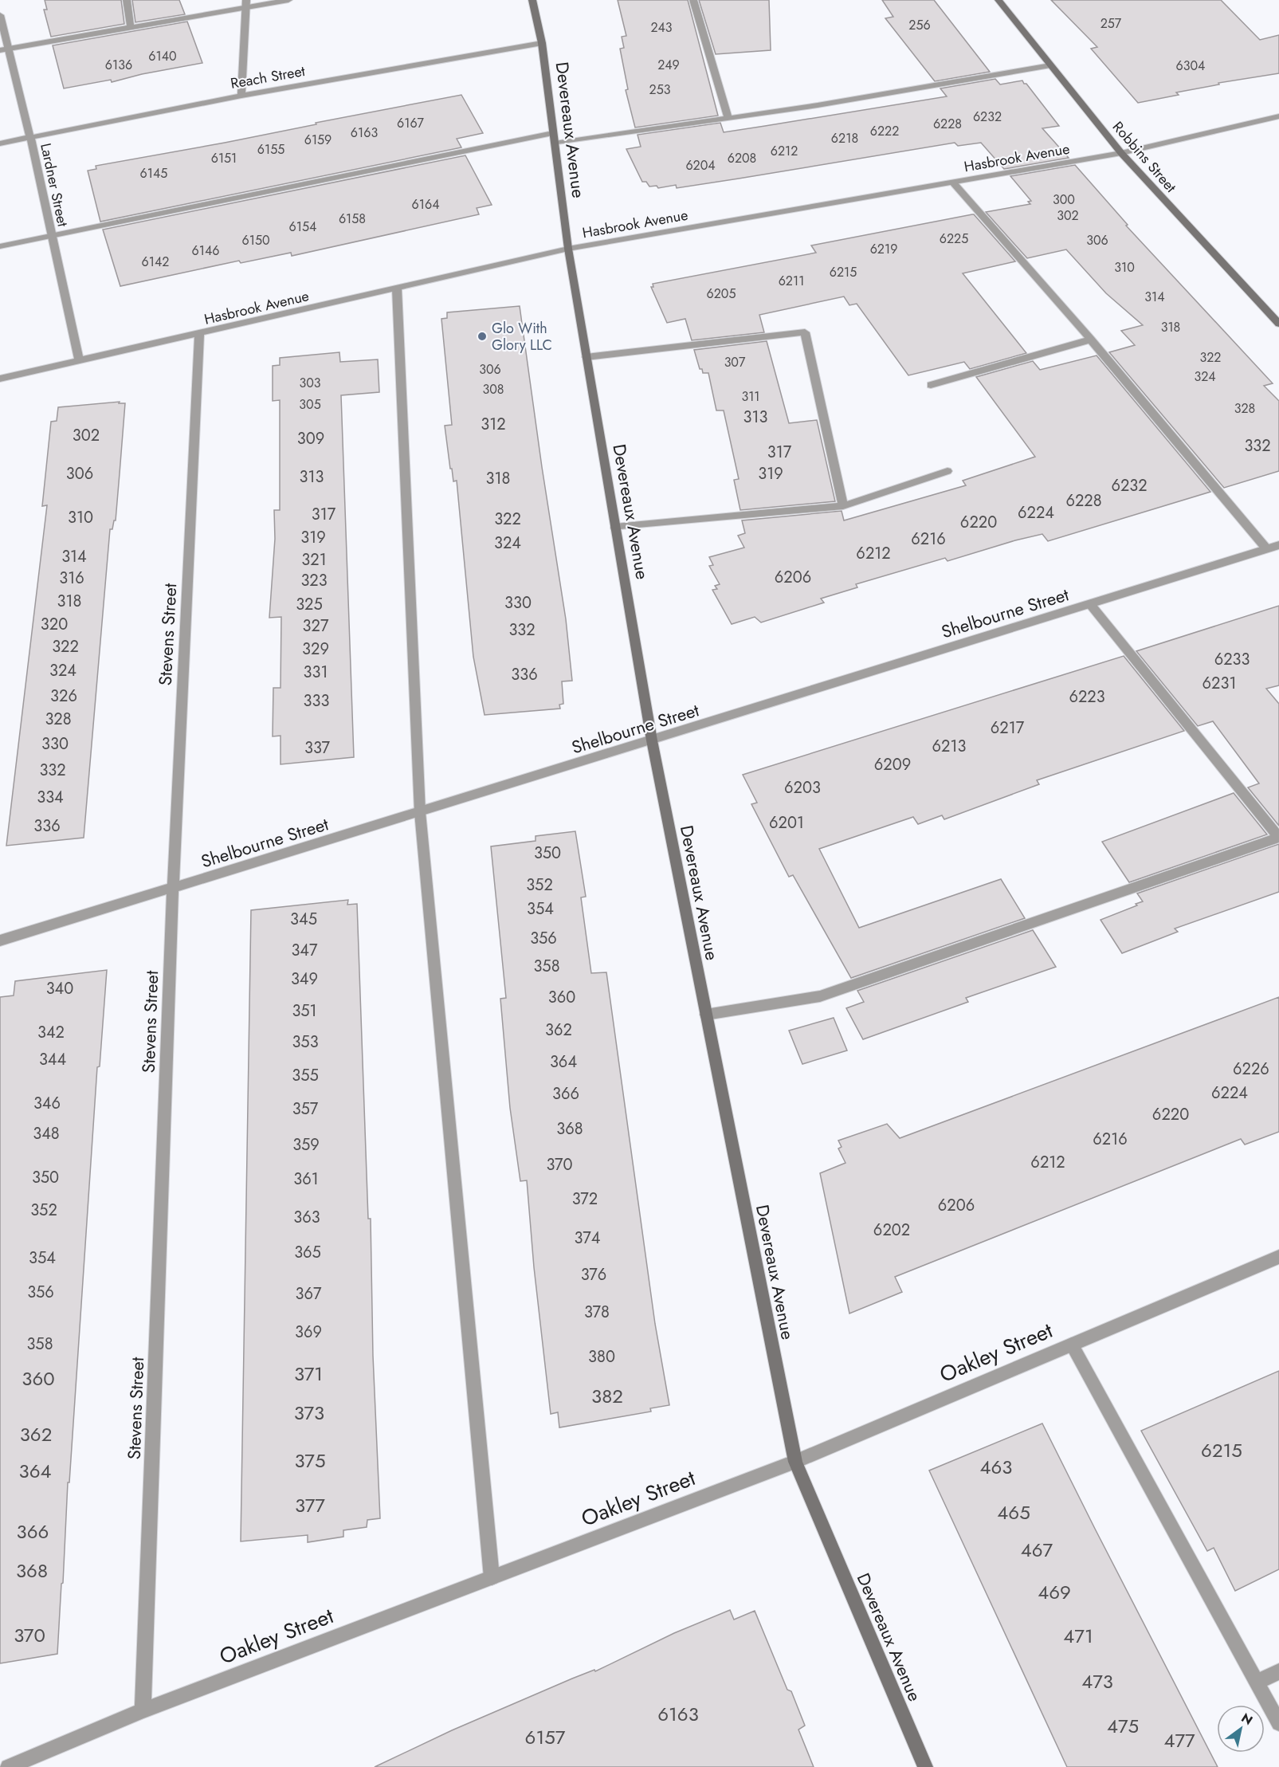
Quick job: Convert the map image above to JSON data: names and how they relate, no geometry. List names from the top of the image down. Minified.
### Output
{"streets":{"street":["Reach Street","Devereaux Avenue","Robbins Street","Hasbrook Avenue","Lardner Street","Shelbourne Street","Stevens Street","Oakley Street"]},"crossings":[["Reach Street","Devereaux Avenue"],["Reach Street","Lardner Street"],["Devereaux Avenue","Hasbrook Avenue"],["Devereaux Avenue","Shelbourne Street"],["Devereaux Avenue","Oakley Street"],["Robbins Street","Hasbrook Avenue"],["Hasbrook Avenue","Lardner Street"],["Hasbrook Avenue","Stevens Street"],["Shelbourne Street","Stevens Street"],["Stevens Street","Oakley Street"]],"places":["Glo With Glory LLC"],"house_numbers":["257","256","243","6140","6136","249","6304","253","6232","6167","6228","6222","6163","6218","6159","6155","6212","6151","6208","6204","6145","300","6164","302","6158","6154","6225","6150","306","6219","6146","6142","310","6215","6211","6205","314","318","322","307","306","324","303","308","311","305","328","313","312","302","309","332","317","306","319","313","318","6232","6228","6224","317","310","322","6220","319","6216","324","6212","314","321","6206","316","323","318","330","325","320","327","332","322","329","6233","324","331","336","6231","326","6223","333","328","6217","330","6213","337","6209","332","6203","334","6201","336","350","352","354","345","356","347","358","349","340","360","351","362","342","353","344","364","6226","355","6224","366","346","357","6220","368","348","6216","359","6212","370","350","361","372","6206","352","363","6202","374","365","354","376","356","367","378","369","358","380","371","360","382","373","362","6215","375","463","364","377","465","366","467","368","469","370","471","473","6163","475","6157","477"],"north":"top right"}
